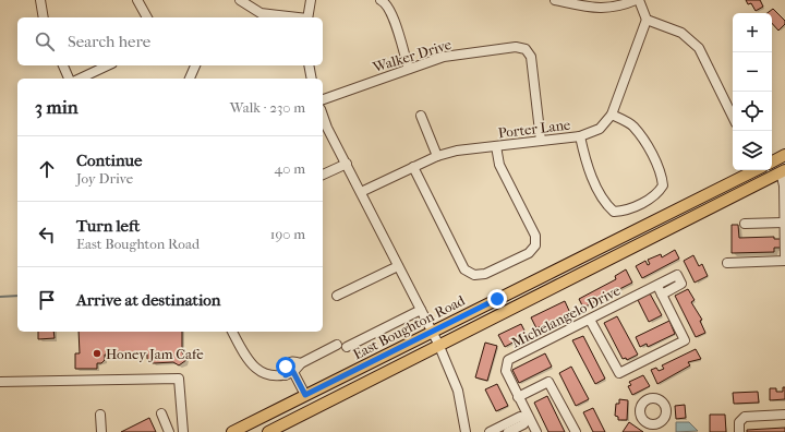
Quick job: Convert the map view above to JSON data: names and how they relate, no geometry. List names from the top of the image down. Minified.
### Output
{"streets":{"main road":["East Boughton Road"],"street":["Walker Drive","Porter Lane","Michelangelo Drive"]},"crossings":[["Walker Drive","Porter Lane"]],"places":["Honey Jam Cafe"],"page":{"map_buttons":["+","−"],"search":"Search here","heading":["3 min","Walk · 230 m"],"list":[["Continue","Joy Drive","40 m"],["Turn left","East Boughton Road","190 m"],"Arrive at destination"]}}
